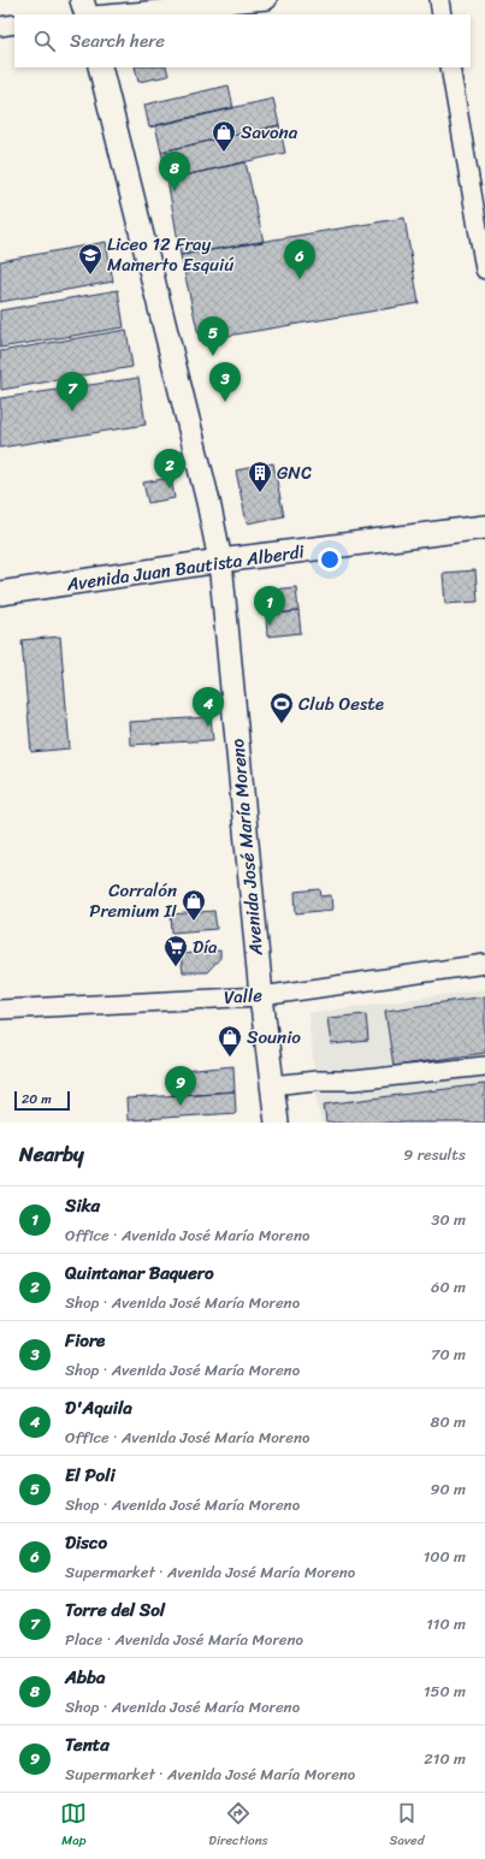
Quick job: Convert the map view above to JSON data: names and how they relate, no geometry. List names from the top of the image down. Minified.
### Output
{"streets":{"main road":["Avenida Juan Bautista Alberdi","Avenida José María Moreno"],"street":["Valle"]},"crossings":[["Avenida Juan Bautista Alberdi","Avenida José María Moreno"],["Avenida José María Moreno","Valle"]],"places":{"shop":["Savona","Corralón Premium II","Sounio"],"school or university":["Liceo 12 Fray Mamerto Esquiú"],"building":["GNC"],"sports":["Club Oeste"],"supermarket":["Día"]},"scale_bar":"20 m","page":{"search":"Search here","pins":["8","6","5","3","7","2","1","4","9"],"scale":"20 m","heading":["Nearby","9 results"],"list":[{"mark":"1","name":"Sika","note":"Office · Avenida José María Moreno","value":"30 m"},{"mark":"2","name":"Quintanar Baquero","note":"Shop · Avenida José María Moreno","value":"60 m"},{"mark":"3","name":"Fiore","note":"Shop · Avenida José María Moreno","value":"70 m"},{"mark":"4","name":"D'Aquila","note":"Office · Avenida José María Moreno","value":"80 m"},{"mark":"5","name":"El Poli","note":"Shop · Avenida José María Moreno","value":"90 m"},{"mark":"6","name":"Disco","note":"Supermarket · Avenida José María Moreno","value":"100 m"},{"mark":"7","name":"Torre del Sol","note":"Place · Avenida José María Moreno","value":"110 m"},{"mark":"8","name":"Abba","note":"Shop · Avenida José María Moreno","value":"150 m"},{"mark":"9","name":"Tenta","note":"Supermarket · Avenida José María Moreno","value":"210 m"}],"nav":["Map","Directions","Saved"]}}
